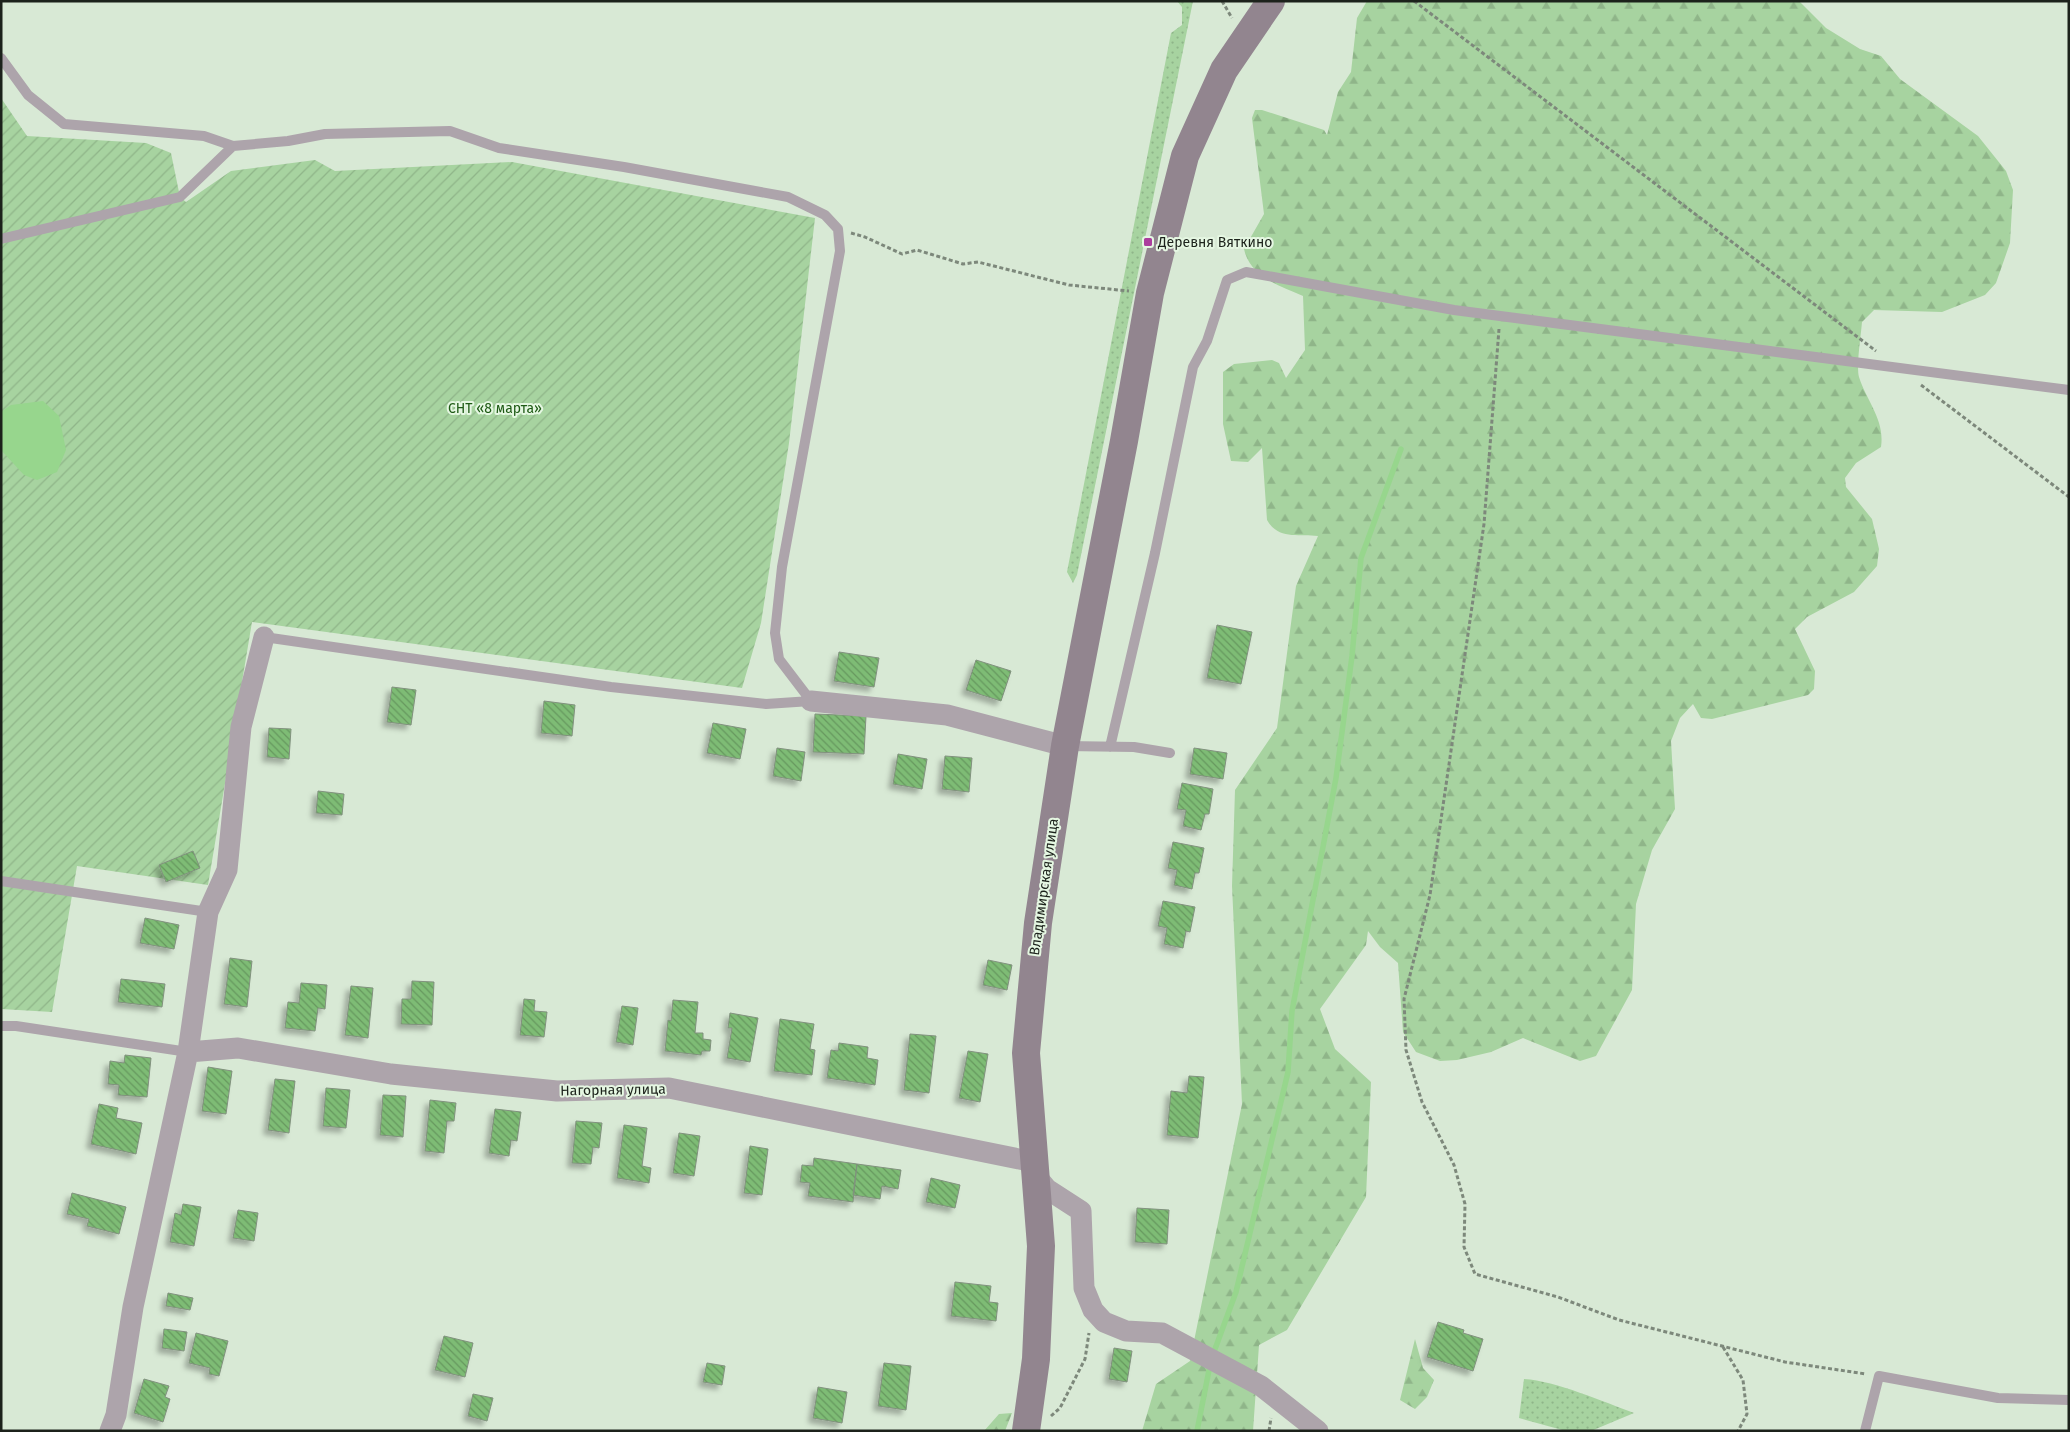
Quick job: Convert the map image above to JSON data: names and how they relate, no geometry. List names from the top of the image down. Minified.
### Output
{"streets":{"street":["Владимирская улица","Нагорная улица"]},"crossings":[["Владимирская улица","Нагорная улица"]],"parks":["СНТ «8 марта»"],"places":{"transit":["Деревня Вяткино"]}}
